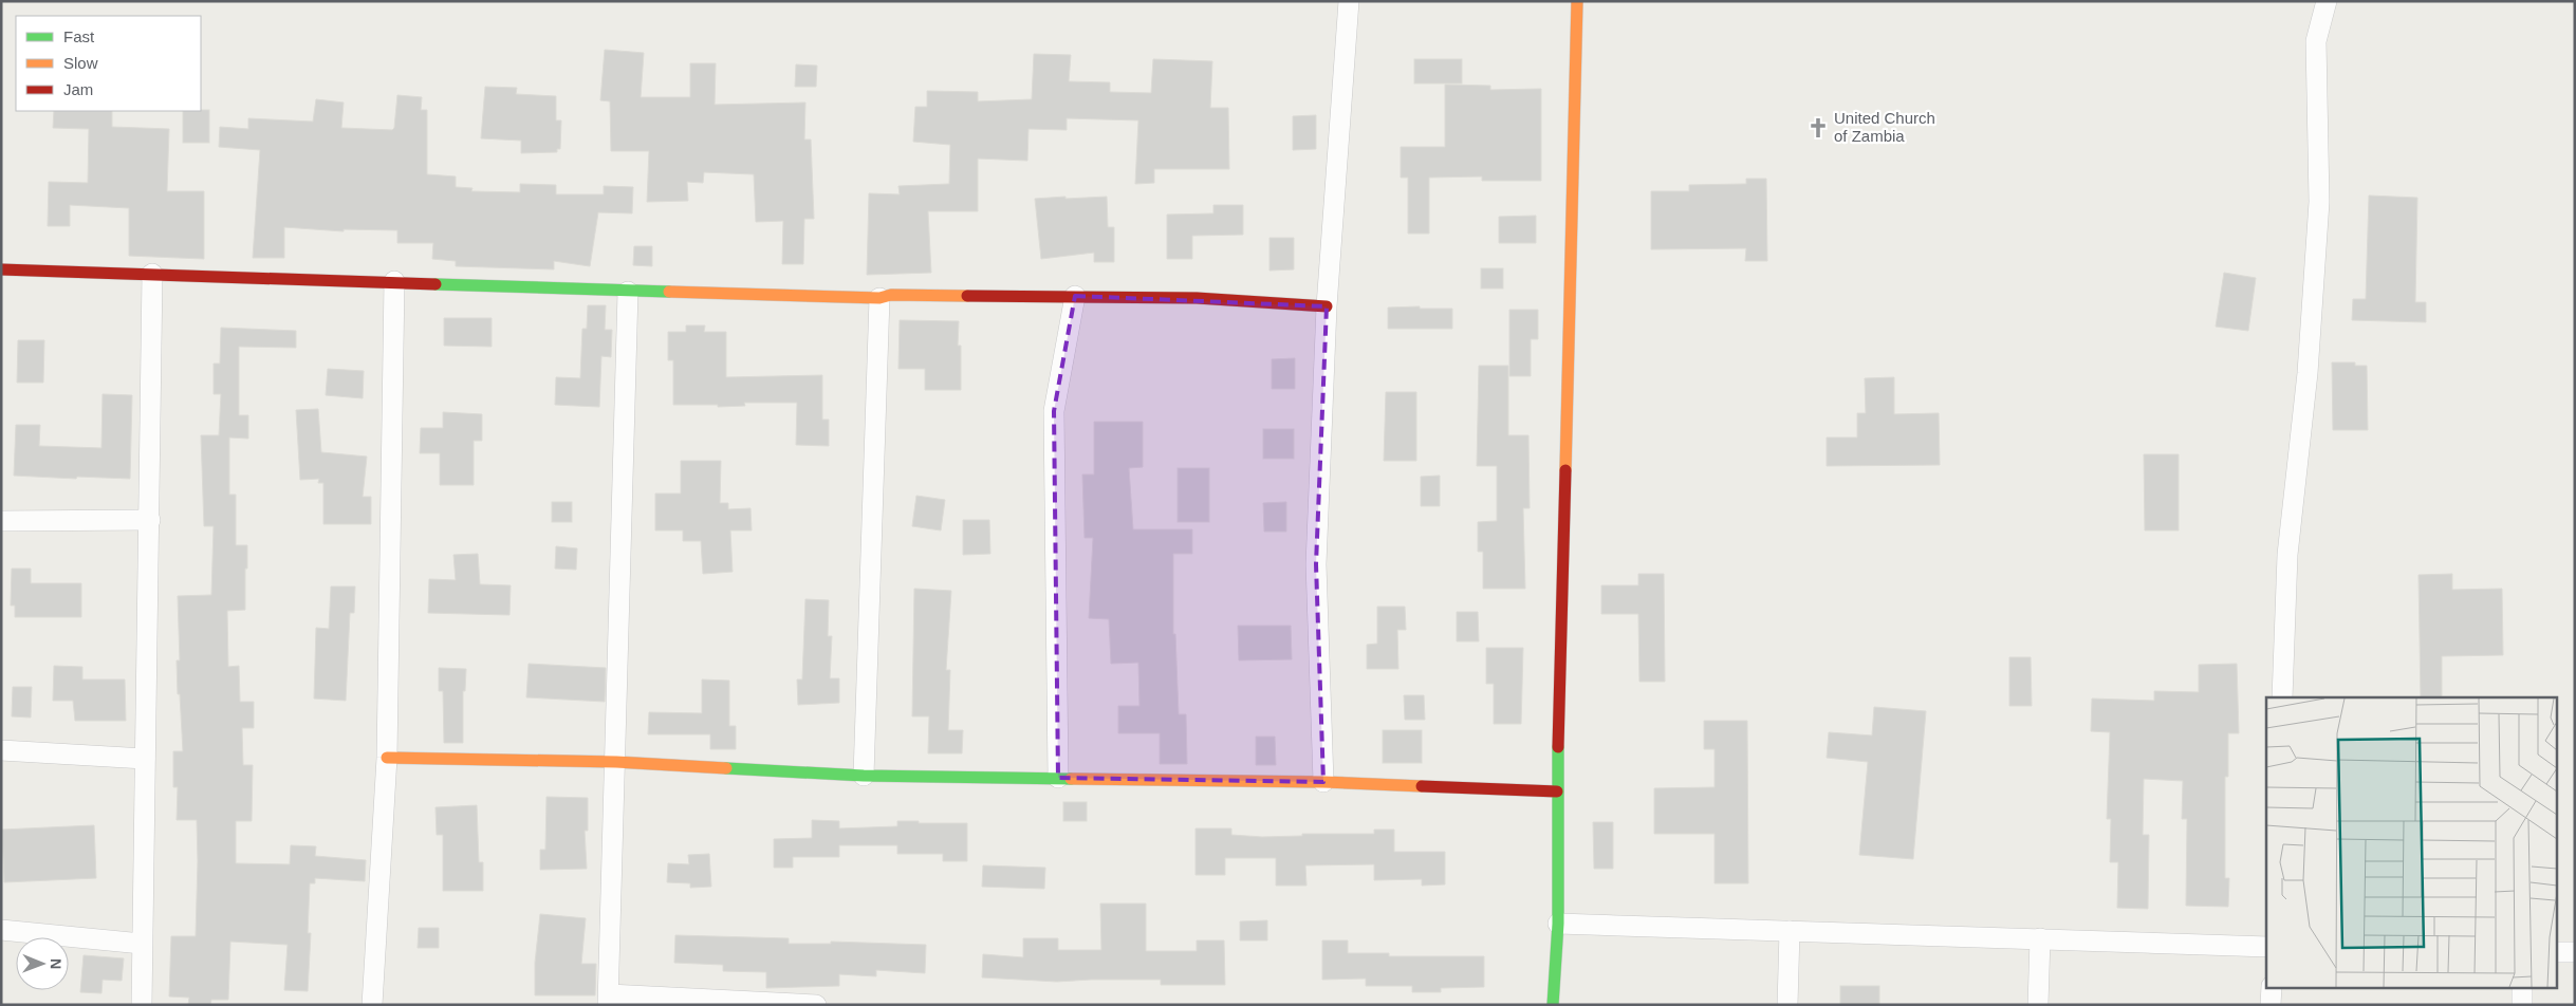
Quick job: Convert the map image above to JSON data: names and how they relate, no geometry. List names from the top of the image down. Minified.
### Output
{"places":{"church":["United Church of Zambia"]},"legend":["Fast","Slow","Jam"],"north":"right"}
